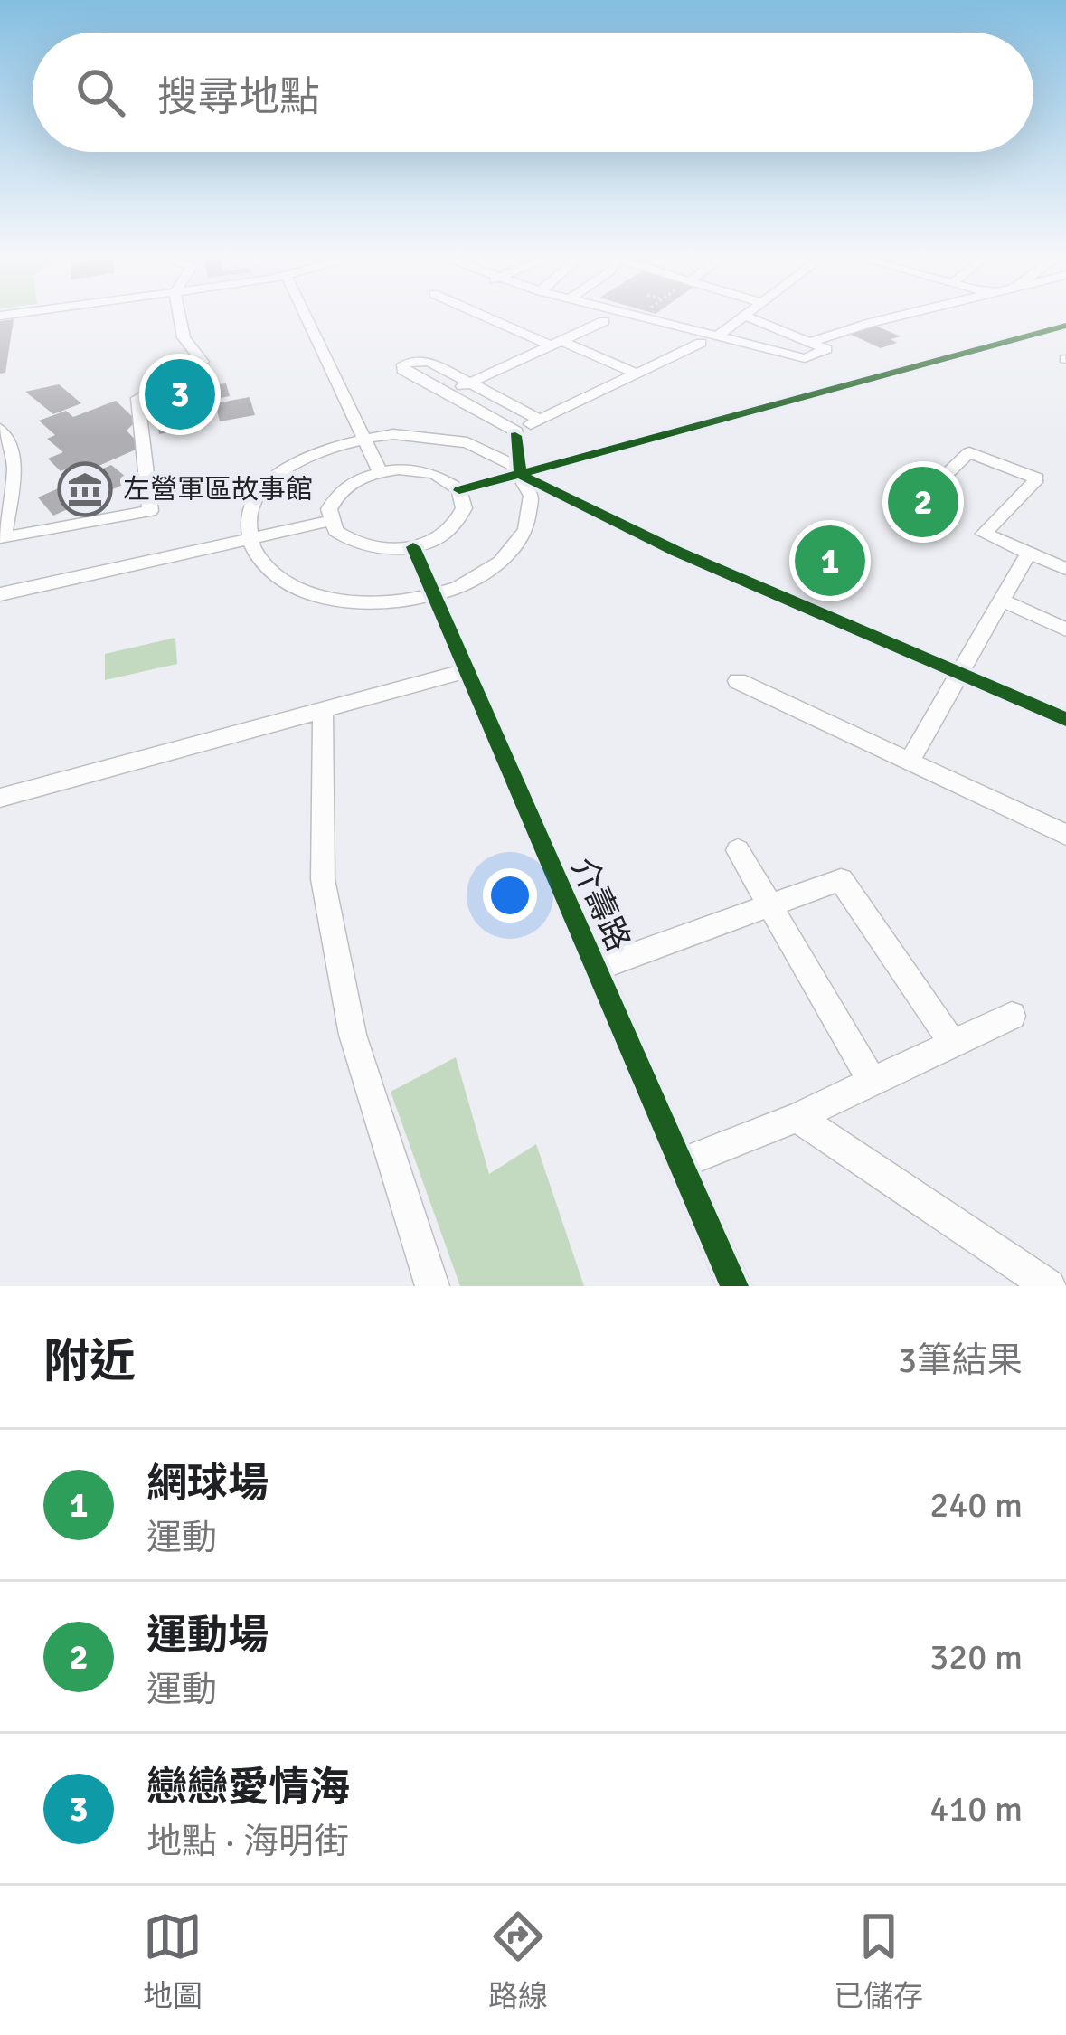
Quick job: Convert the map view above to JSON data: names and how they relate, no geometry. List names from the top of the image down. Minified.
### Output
{"streets":{"street":["介壽路"]},"places":{"museum":["左營軍區故事館"]},"page":{"search":"搜尋地點","pins":["3","2","1"],"heading":["附近","3筆結果"],"list":[{"mark":"1","name":"網球場","note":"運動","value":"240 m"},{"mark":"2","name":"運動場","note":"運動","value":"320 m"},{"mark":"3","name":"戀戀愛情海","note":"地點 · 海明街","value":"410 m"}],"nav":["地圖","路線","已儲存"]}}
